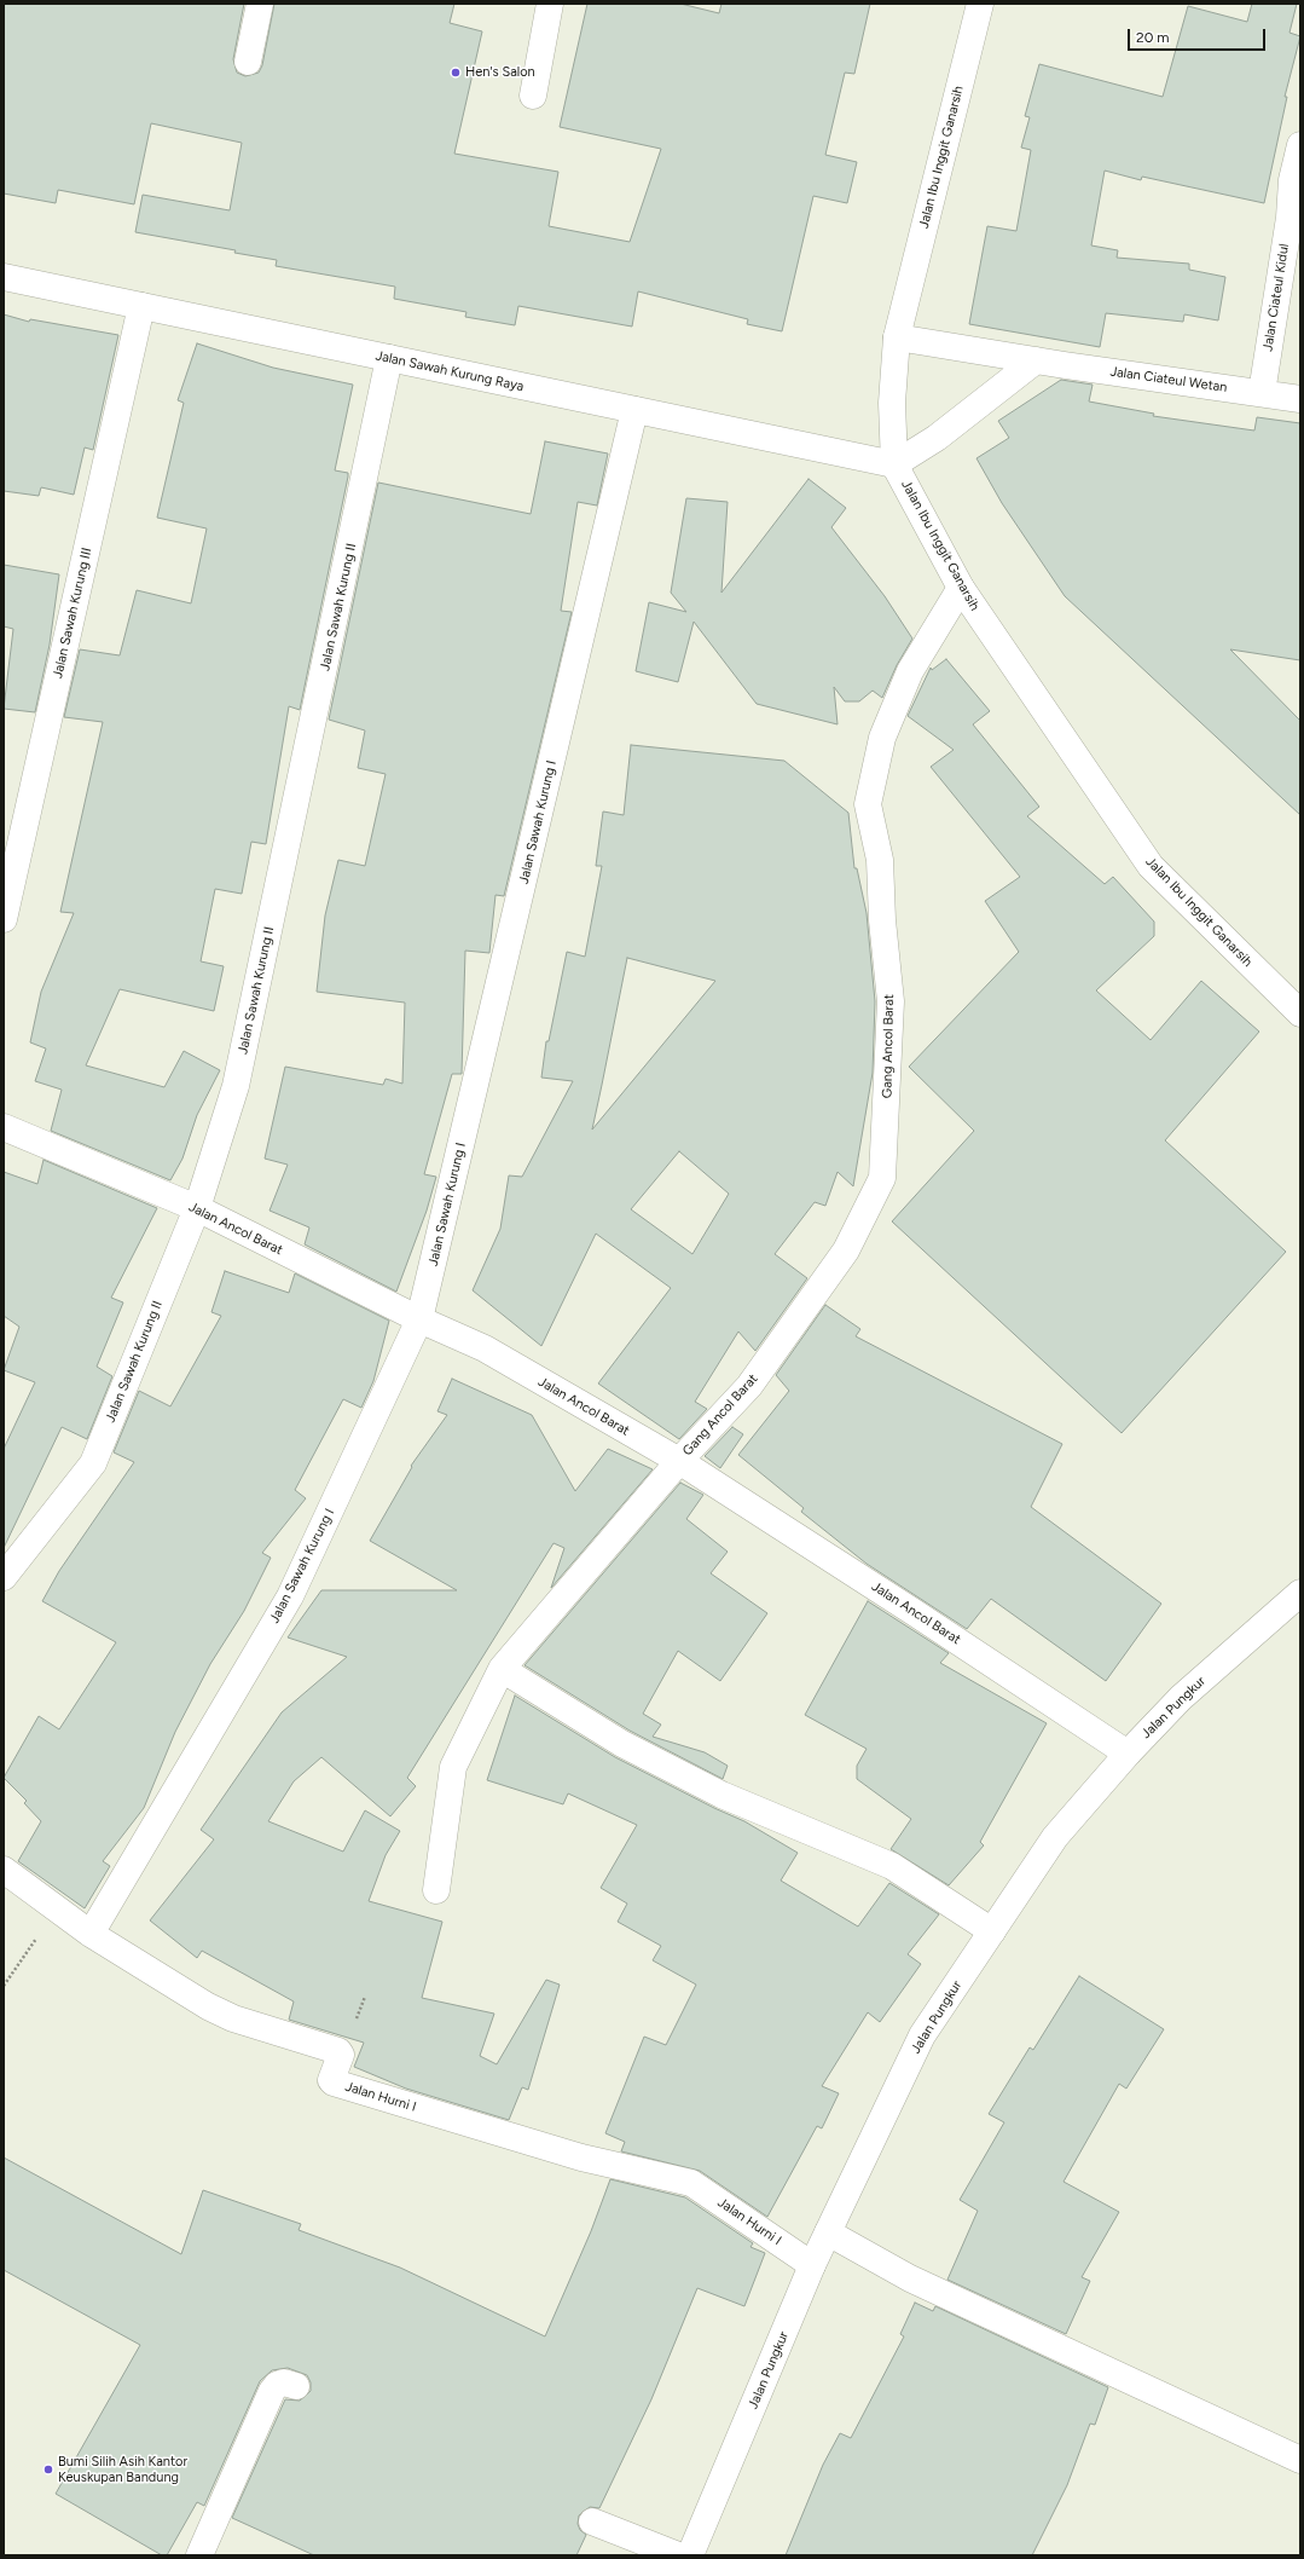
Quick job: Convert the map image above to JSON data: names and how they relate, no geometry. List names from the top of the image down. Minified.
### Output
{"streets":{"street":["Jalan Ibu Inggit Ganarsih","Jalan Ciateul Kidul","Jalan Sawah Kurung Raya","Jalan Ciateul Wetan","Jalan Sawah Kurung II","Jalan Sawah Kurung III","Jalan Sawah Kurung I","Gang Ancol Barat","Jalan Ancol Barat","Jalan Pungkur","Jalan Hurni I"]},"crossings":[["Jalan Ibu Inggit Ganarsih","Jalan Sawah Kurung Raya"],["Jalan Ibu Inggit Ganarsih","Jalan Ciateul Wetan"],["Jalan Ibu Inggit Ganarsih","Gang Ancol Barat"],["Jalan Ciateul Kidul","Jalan Ciateul Wetan"],["Jalan Sawah Kurung Raya","Jalan Sawah Kurung II"],["Jalan Sawah Kurung Raya","Jalan Sawah Kurung III"],["Jalan Sawah Kurung Raya","Jalan Sawah Kurung I"],["Jalan Sawah Kurung II","Jalan Ancol Barat"],["Jalan Sawah Kurung I","Jalan Ancol Barat"],["Jalan Sawah Kurung I","Jalan Hurni I"],["Gang Ancol Barat","Jalan Ancol Barat"],["Jalan Ancol Barat","Jalan Pungkur"],["Jalan Pungkur","Jalan Hurni I"]],"places":["Hen's Salon","Bumi Silih Asih Kantor Keuskupan Bandung"],"scale_bar":"20 m"}
